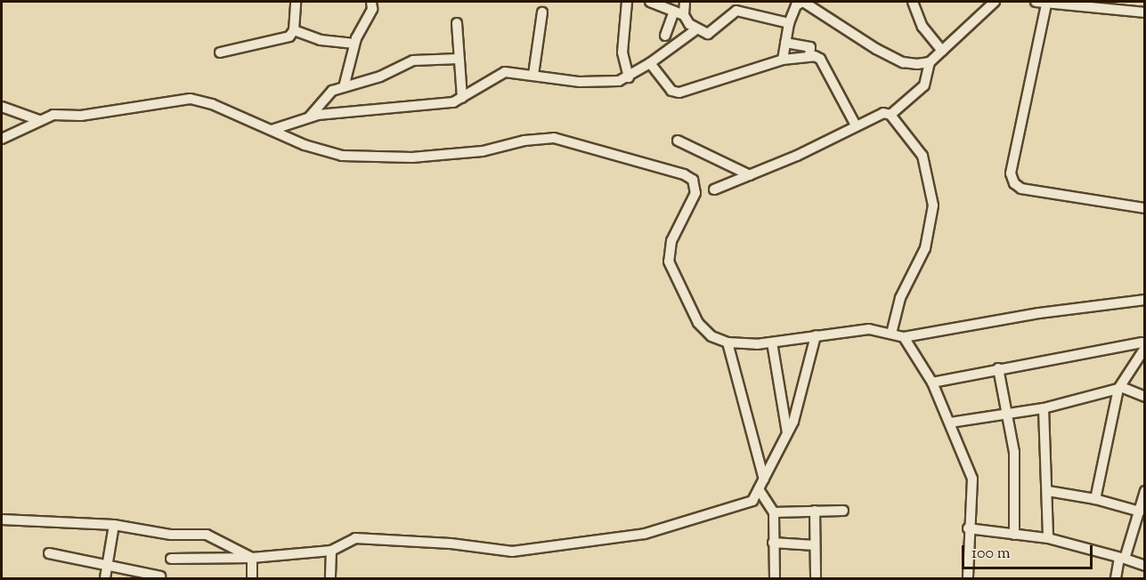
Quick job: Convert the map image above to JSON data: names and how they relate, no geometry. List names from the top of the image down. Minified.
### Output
{"scale_bar":"100 m"}
